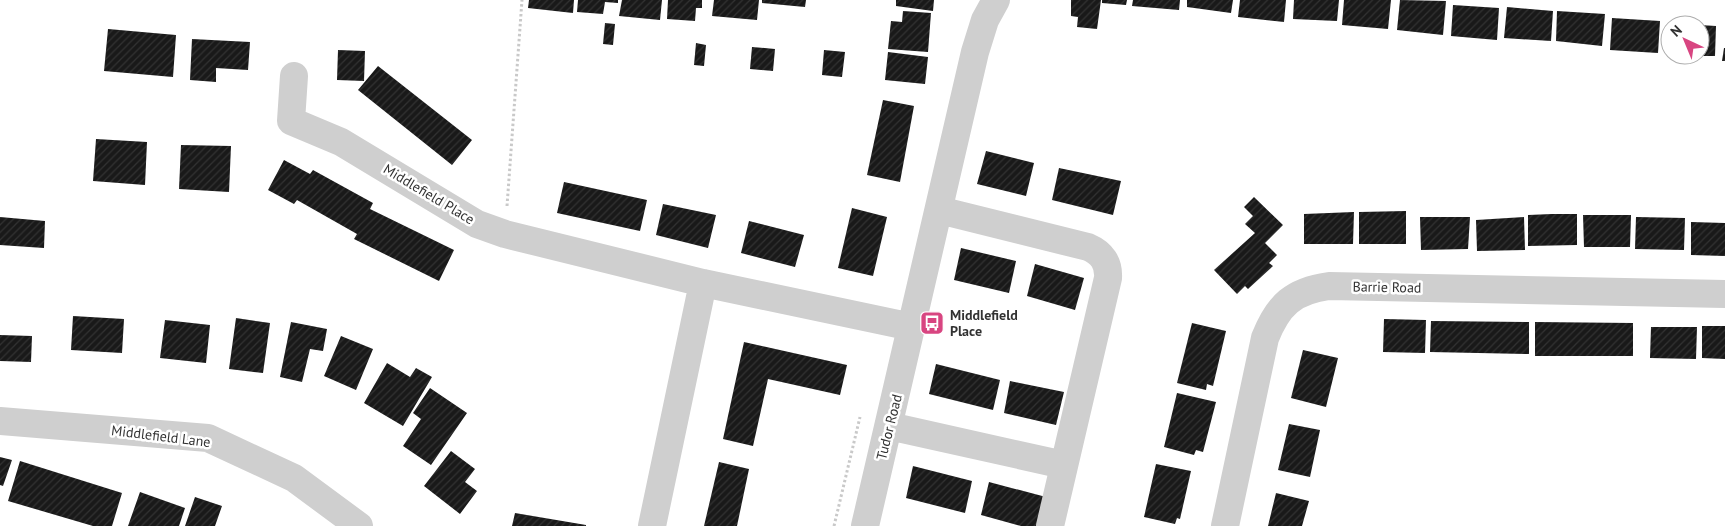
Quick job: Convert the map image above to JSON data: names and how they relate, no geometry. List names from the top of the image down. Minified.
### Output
{"streets":{"street":["Middlefield Place","Barrie Road","Tudor Road","Middlefield Lane"]},"crossings":[["Middlefield Place","Tudor Road"]],"places":{"bus stop":["Middlefield Place"]},"north":"top left"}
